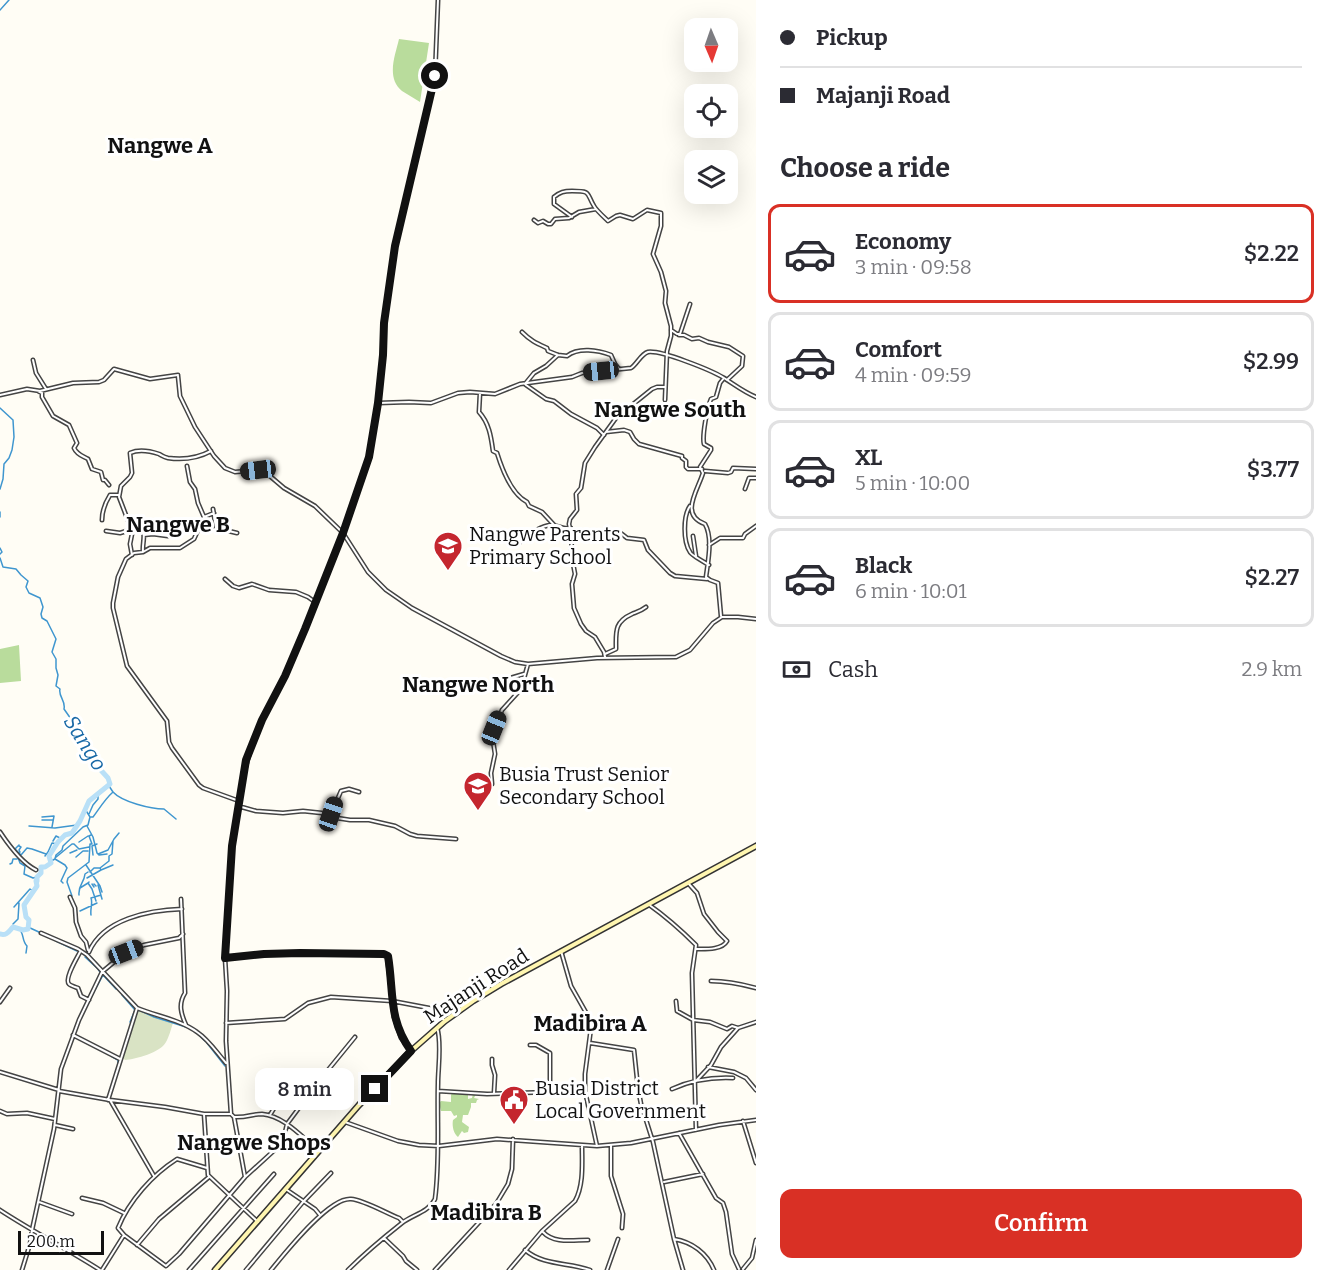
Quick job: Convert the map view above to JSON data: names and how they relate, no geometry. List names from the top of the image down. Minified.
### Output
{"streets":{"main road":["Majanji Road"]},"districts":["Nangwe A","Nangwe South","Nangwe B","Nangwe North","Madibira A","Nangwe Shops","Madibira B"],"water":["Sango"],"places":{"school or university":["Nangwe Parents Primary School","Busia Trust Senior Secondary School"],"public building":["Busia District Local Government"]},"scale_bar":"200 m","north":"bottom","page":{"banner":["Pickup","Majanji Road"],"heading":"Choose a ride","list":[{"name":"Economy","note":"3 min · 09:58","value":"$2.22"},{"name":"Comfort","note":"4 min · 09:59","value":"$2.99"},{"name":"XL","note":"5 min · 10:00","value":"$3.77"},{"name":"Black","note":"6 min · 10:01","value":"$2.27"}],"pay":["Cash","2.9 km"],"bubble":"8 min","buttons":"Confirm","scale":"200 m"}}
